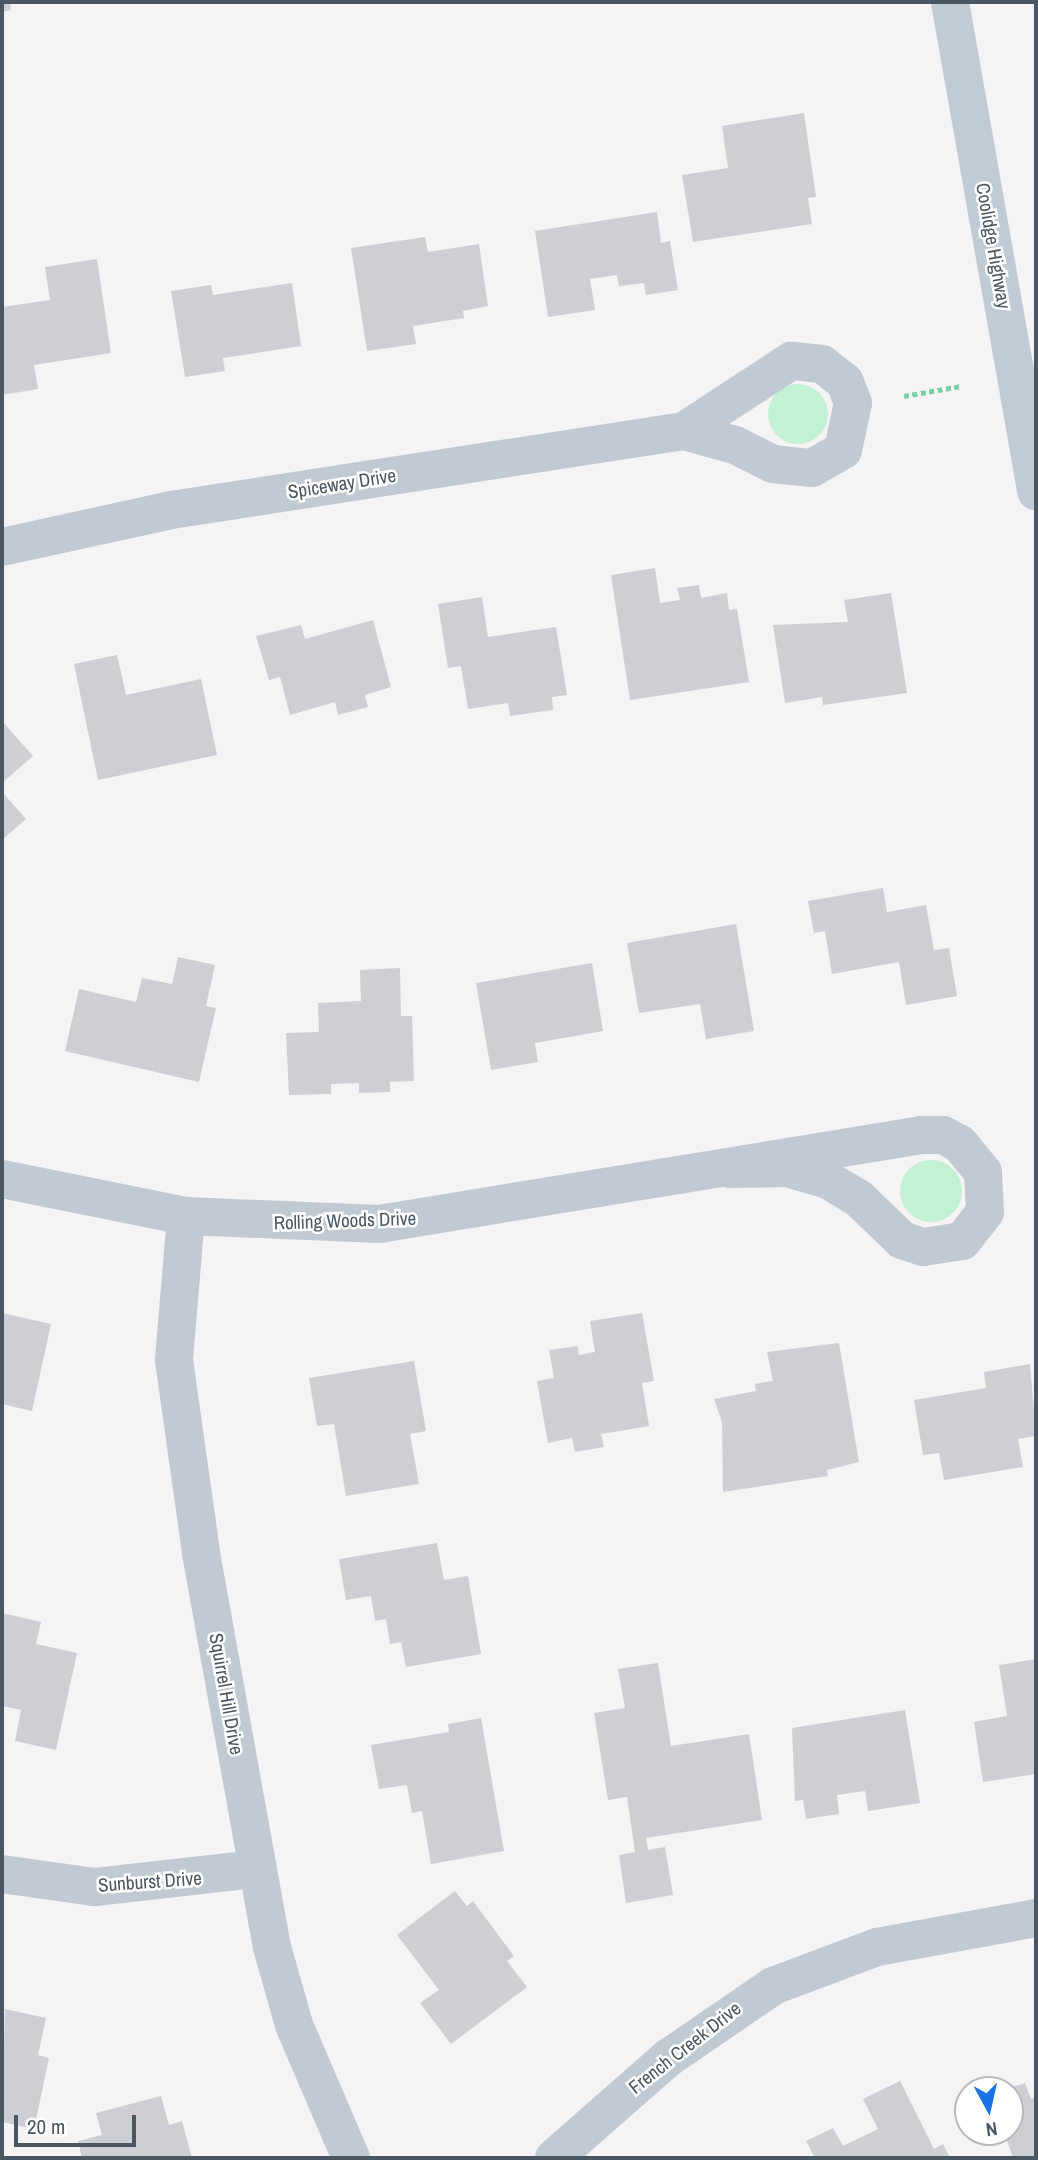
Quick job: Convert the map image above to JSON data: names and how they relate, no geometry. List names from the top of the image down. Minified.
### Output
{"streets":{"main road":["Coolidge Highway"],"street":["Spiceway Drive","Rolling Woods Drive","Squirrel Hill Drive","Sunburst Drive","French Creek Drive"]},"crossings":[["Rolling Woods Drive","Squirrel Hill Drive"],["Squirrel Hill Drive","Sunburst Drive"]],"scale_bar":"20 m","north":"bottom"}
